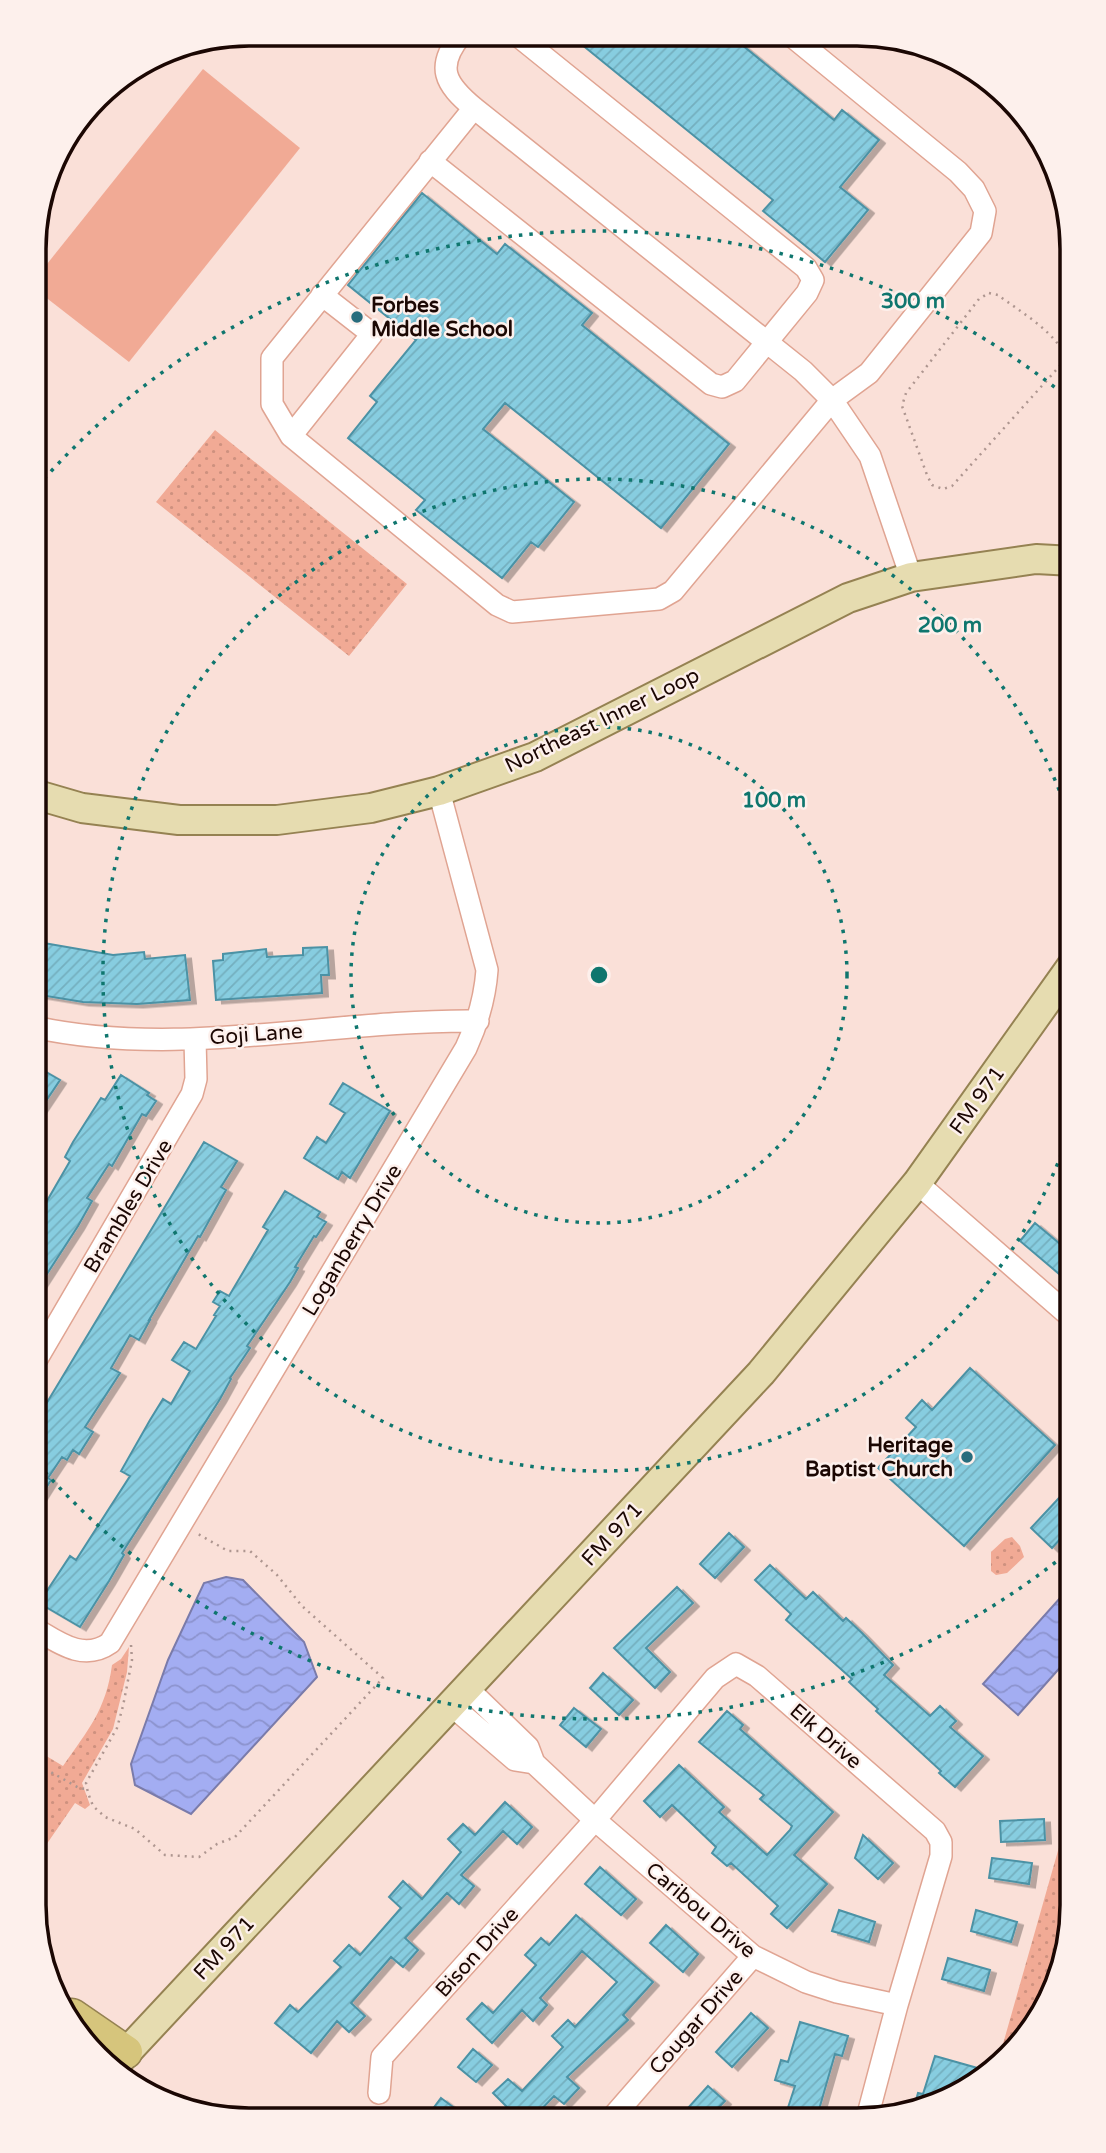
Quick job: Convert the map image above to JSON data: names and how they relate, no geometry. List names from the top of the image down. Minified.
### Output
{"streets":{"main road":["Northeast Inner Loop","FM 971"],"street":["Goji Lane","Brambles Drive","Loganberry Drive","Elk Drive","Caribou Drive","Bison Drive","Cougar Drive"]},"crossings":[["Northeast Inner Loop","Loganberry Drive"],["Goji Lane","Brambles Drive"],["Goji Lane","Loganberry Drive"],["FM 971","Caribou Drive"],["Elk Drive","Caribou Drive"],["Elk Drive","Bison Drive"],["Caribou Drive","Bison Drive"],["Caribou Drive","Cougar Drive"]],"places":["Forbes Middle School","Heritage Baptist Church"],"rings":["300 m","200 m","100 m"]}
